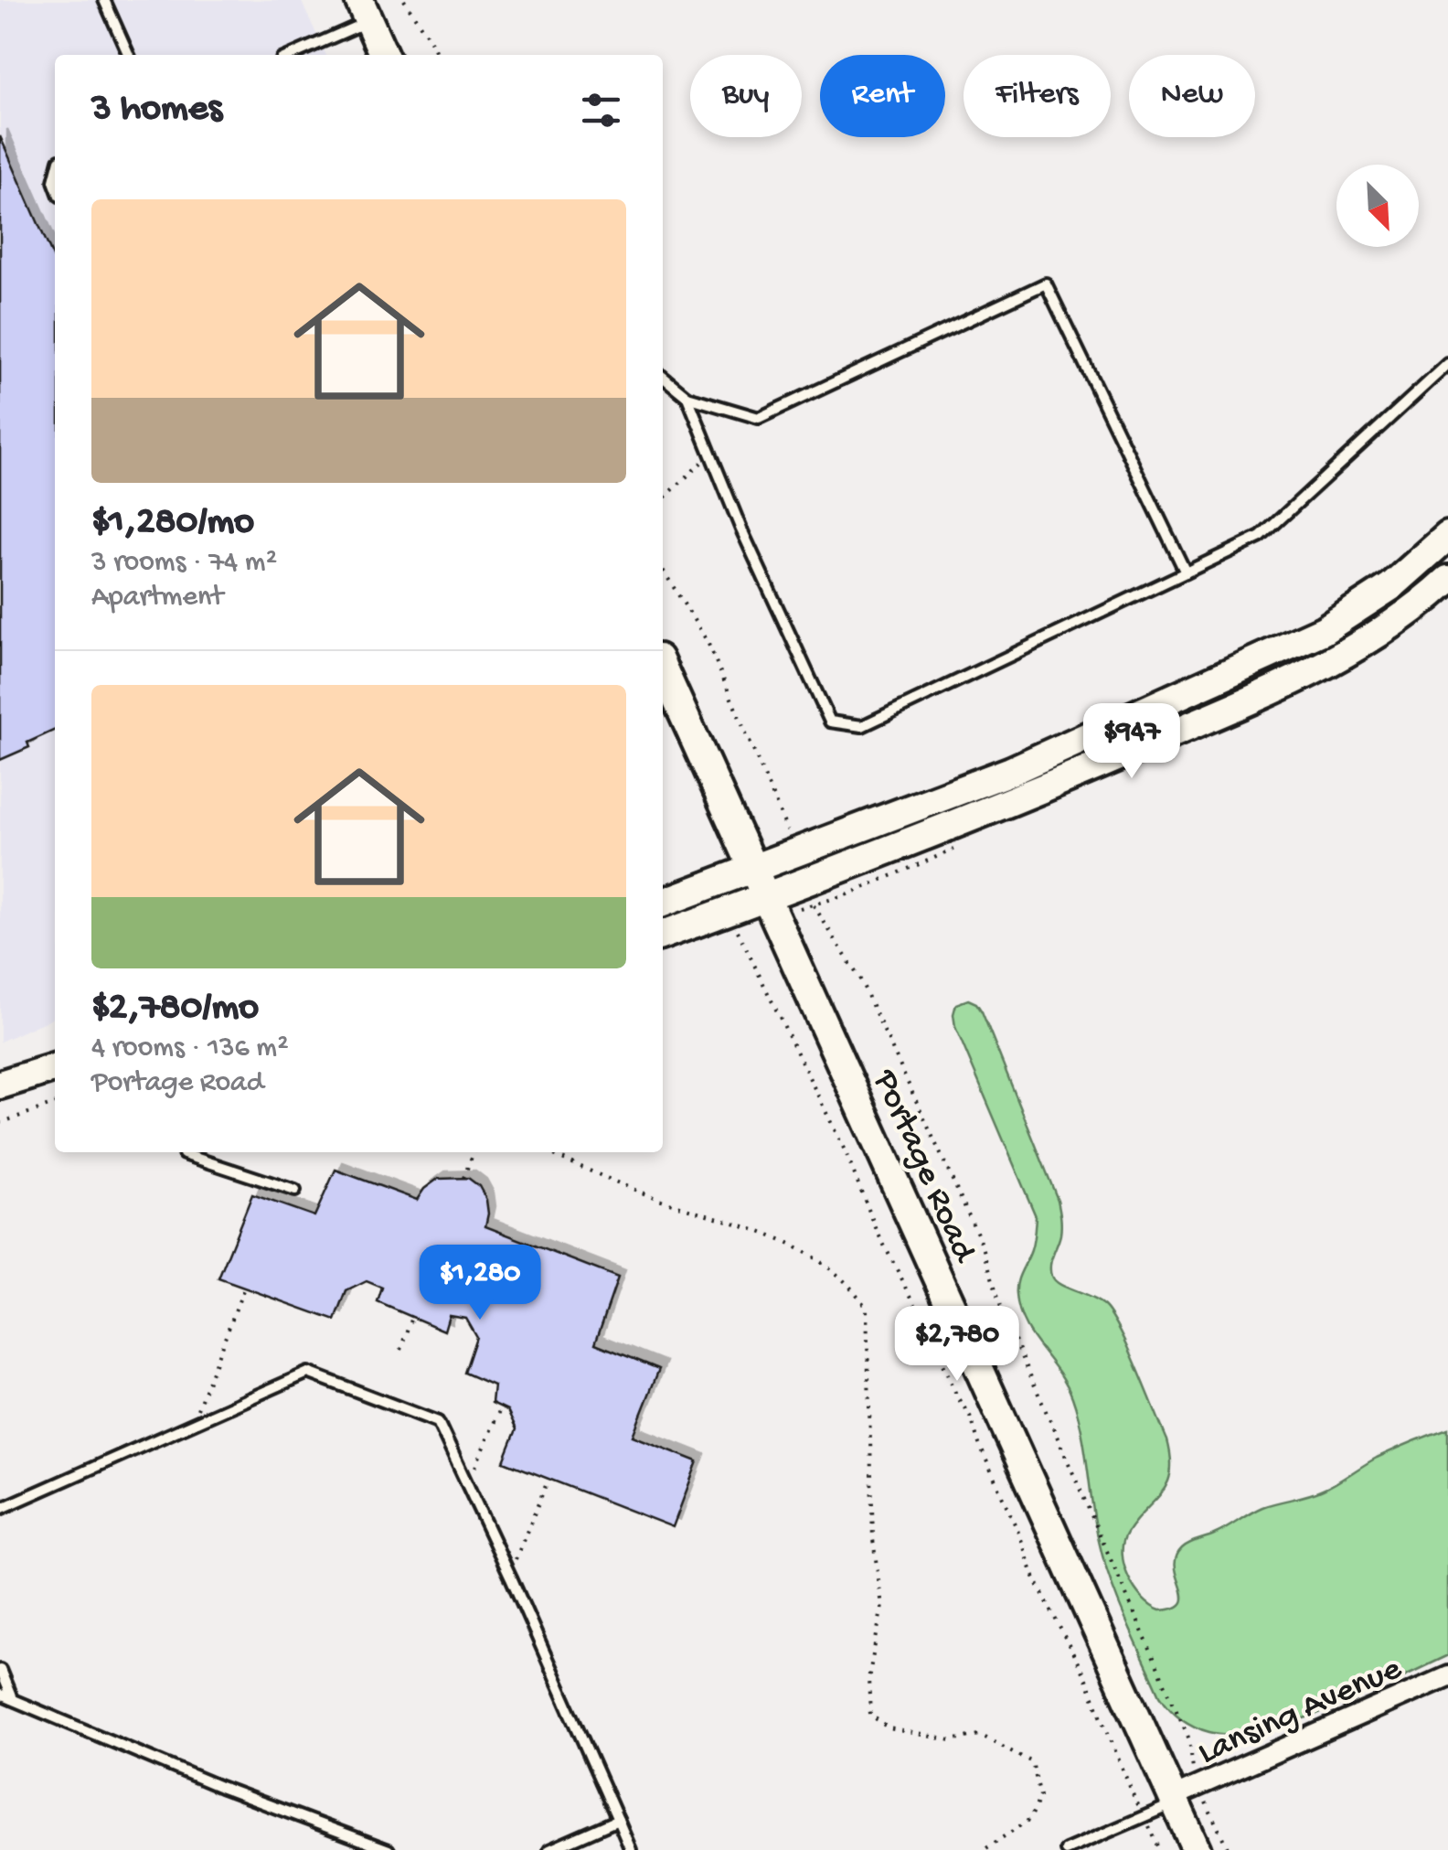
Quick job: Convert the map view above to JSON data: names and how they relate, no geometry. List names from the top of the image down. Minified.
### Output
{"streets":{"street":["Portage Road","Lansing Avenue"]},"crossings":[["Portage Road","Lansing Avenue"]],"north":"bottom right","page":{"chip":["Buy","Rent","Filters","New"],"heading":"3 homes","list":[{"name":"$1,280/mo","note":"3 rooms · 74 m² · Apartment"},{"name":"$2,780/mo","note":"4 rooms · 136 m² · Portage Road"}],"price":["$947","$1,280","$2,780"]}}
